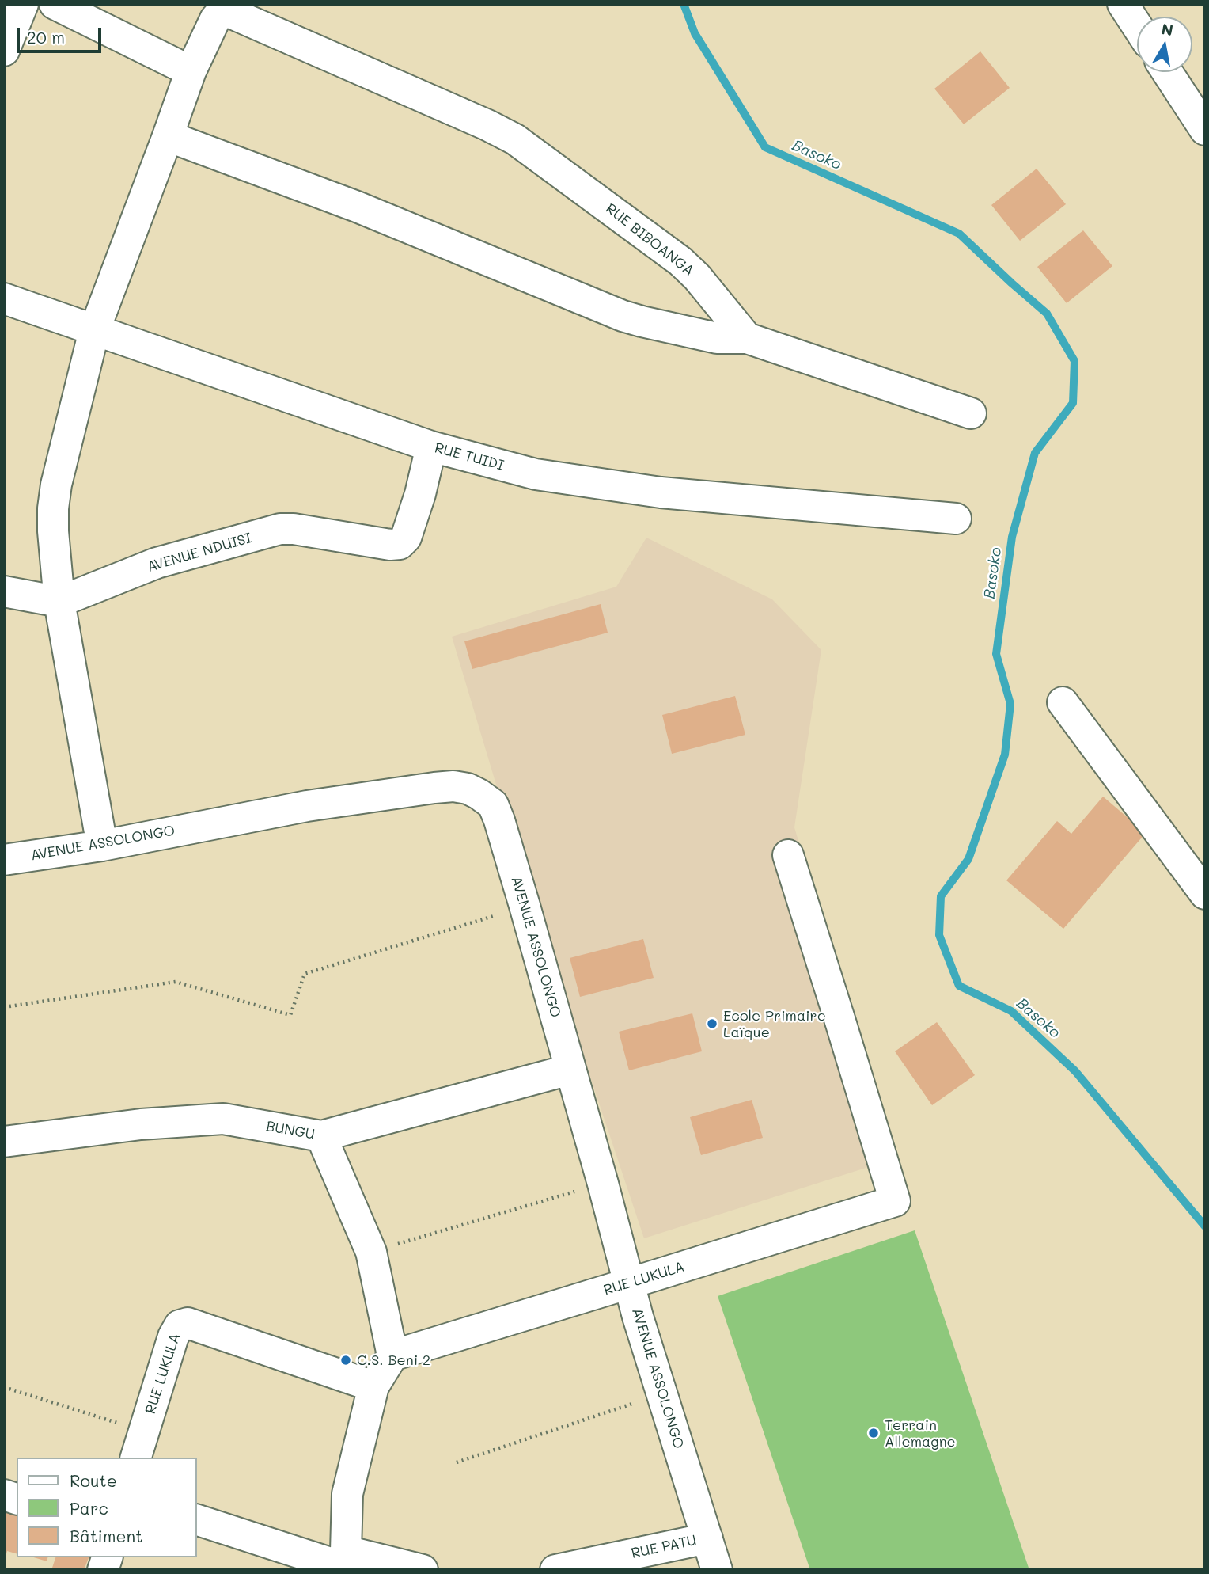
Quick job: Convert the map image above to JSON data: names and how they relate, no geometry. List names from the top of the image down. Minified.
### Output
{"streets":{"street":["RUE BIBOANGA","RUE TUIDI","AVENUE NDUISI","AVENUE ASSOLONGO","BUNGU","RUE LUKULA","RUE PATU"]},"crossings":[["RUE TUIDI","AVENUE NDUISI"],["AVENUE ASSOLONGO","BUNGU"],["AVENUE ASSOLONGO","RUE LUKULA"],["AVENUE ASSOLONGO","RUE PATU"]],"water":["Basoko"],"places":["Ecole Primaire Laïque","C.S. Beni 2","Terrain Allemagne"],"legend":["Route","Parc","Bâtiment"],"scale_bar":"20 m","north":"top"}
